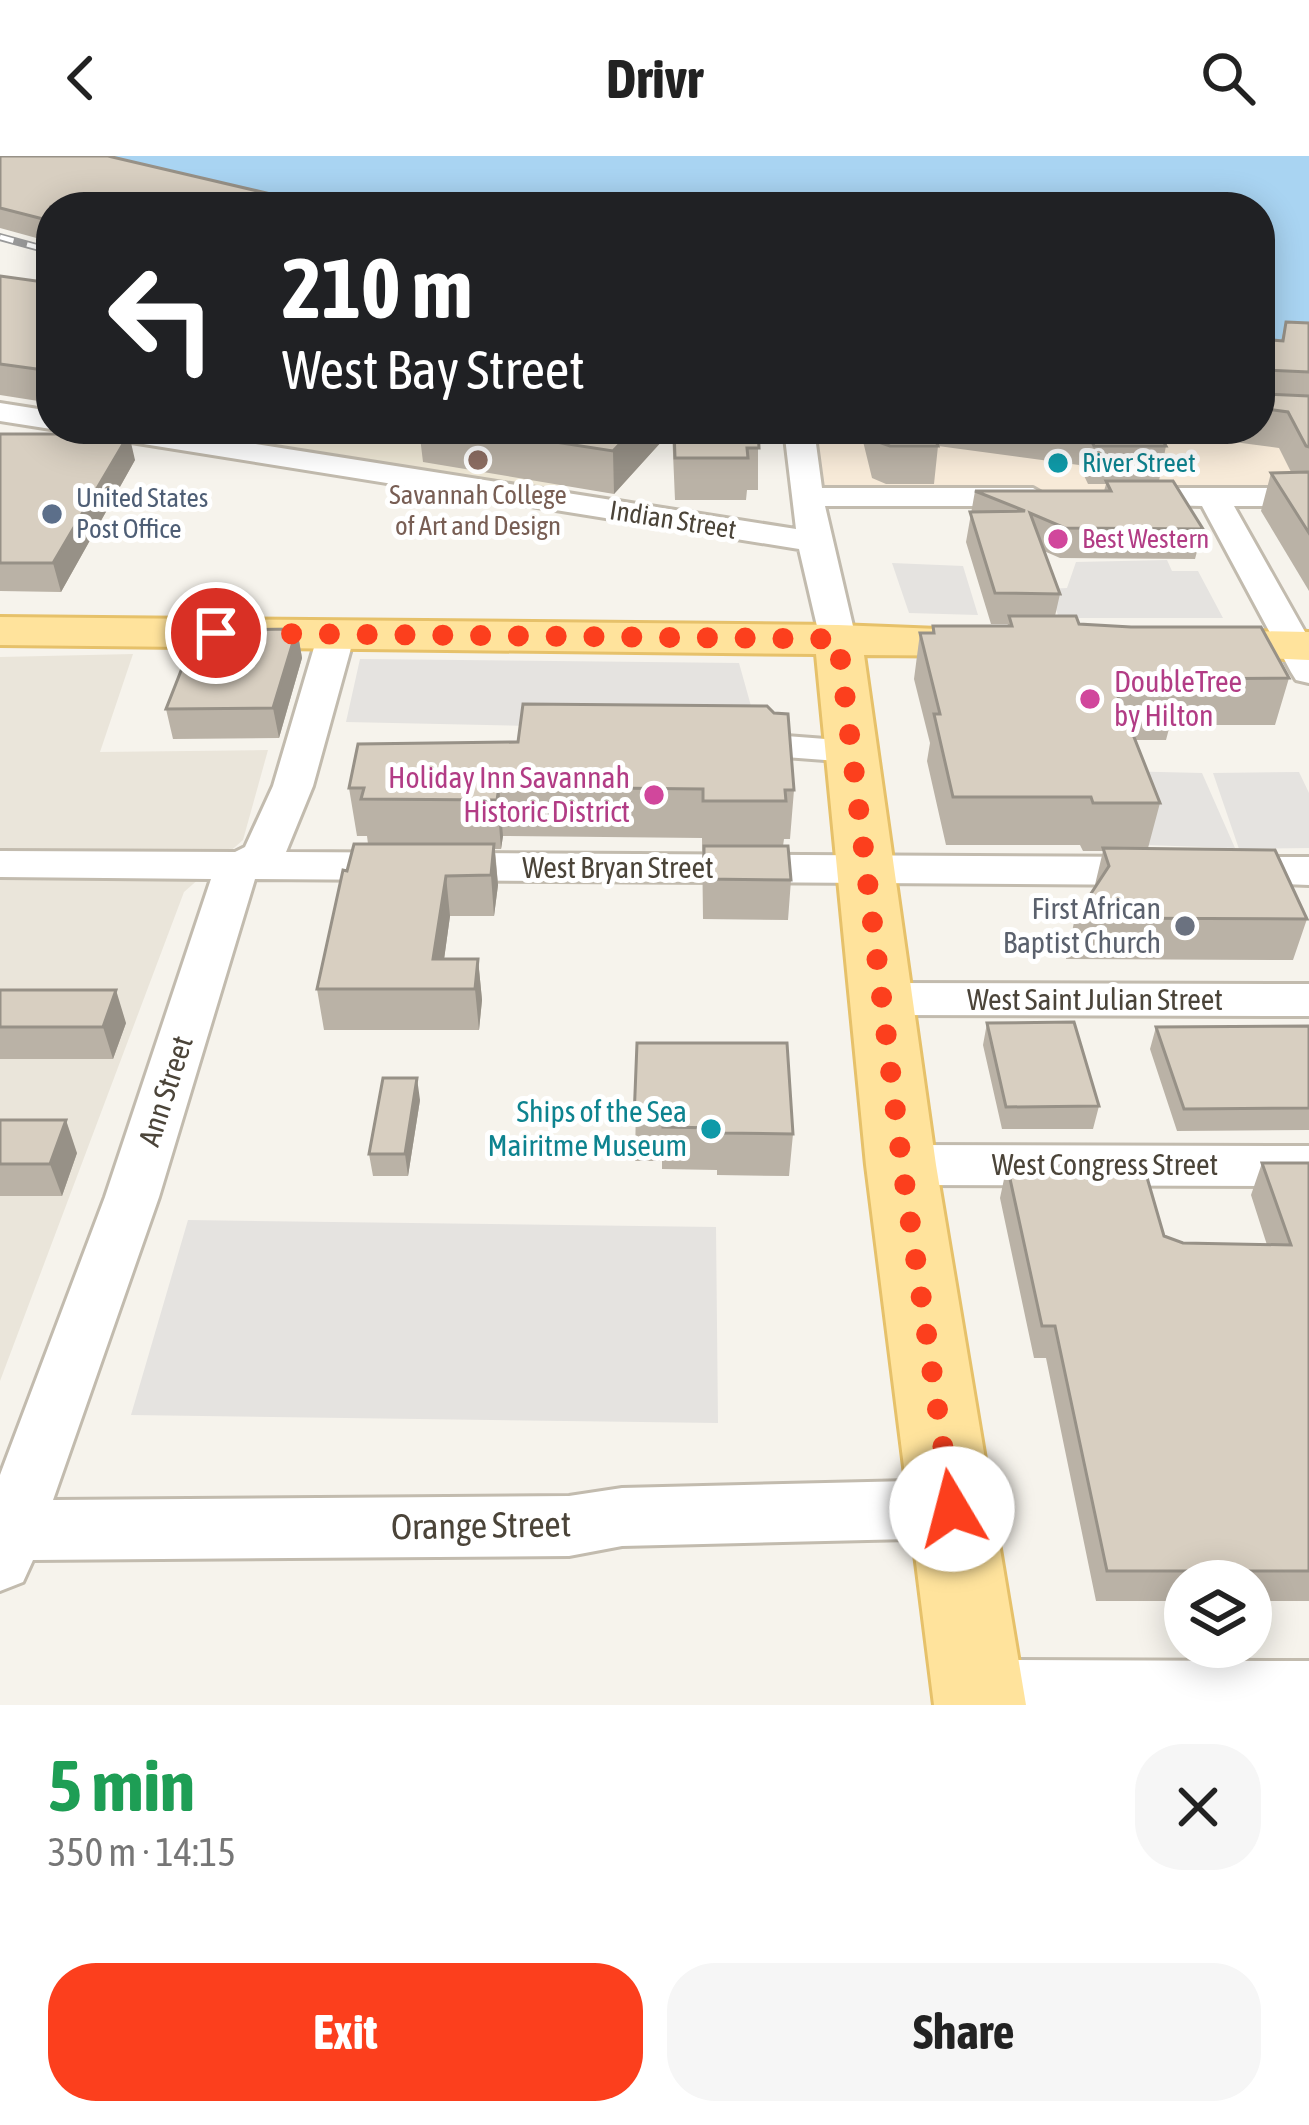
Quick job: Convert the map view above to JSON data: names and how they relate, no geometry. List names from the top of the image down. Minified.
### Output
{"streets":{"street":["Indian Street","West Bryan Street","West Saint Julian Street","Ann Street","West Congress Street","Orange Street"]},"crossings":[["West Bryan Street","Ann Street"],["Ann Street","Orange Street"]],"places":["Savannah College of Art and Design","River Street","United States Post Office","Best Western","DoubleTree by Hilton","Holiday Inn Savannah Historic District","First African Baptist Church","Ships of the Sea Mairitme Museum"],"page":{"header":"Drivr","turn":["210 m","West Bay Street"],"heading":["5 min","350 m · 14:15"],"buttons":["Exit","Share"]}}
